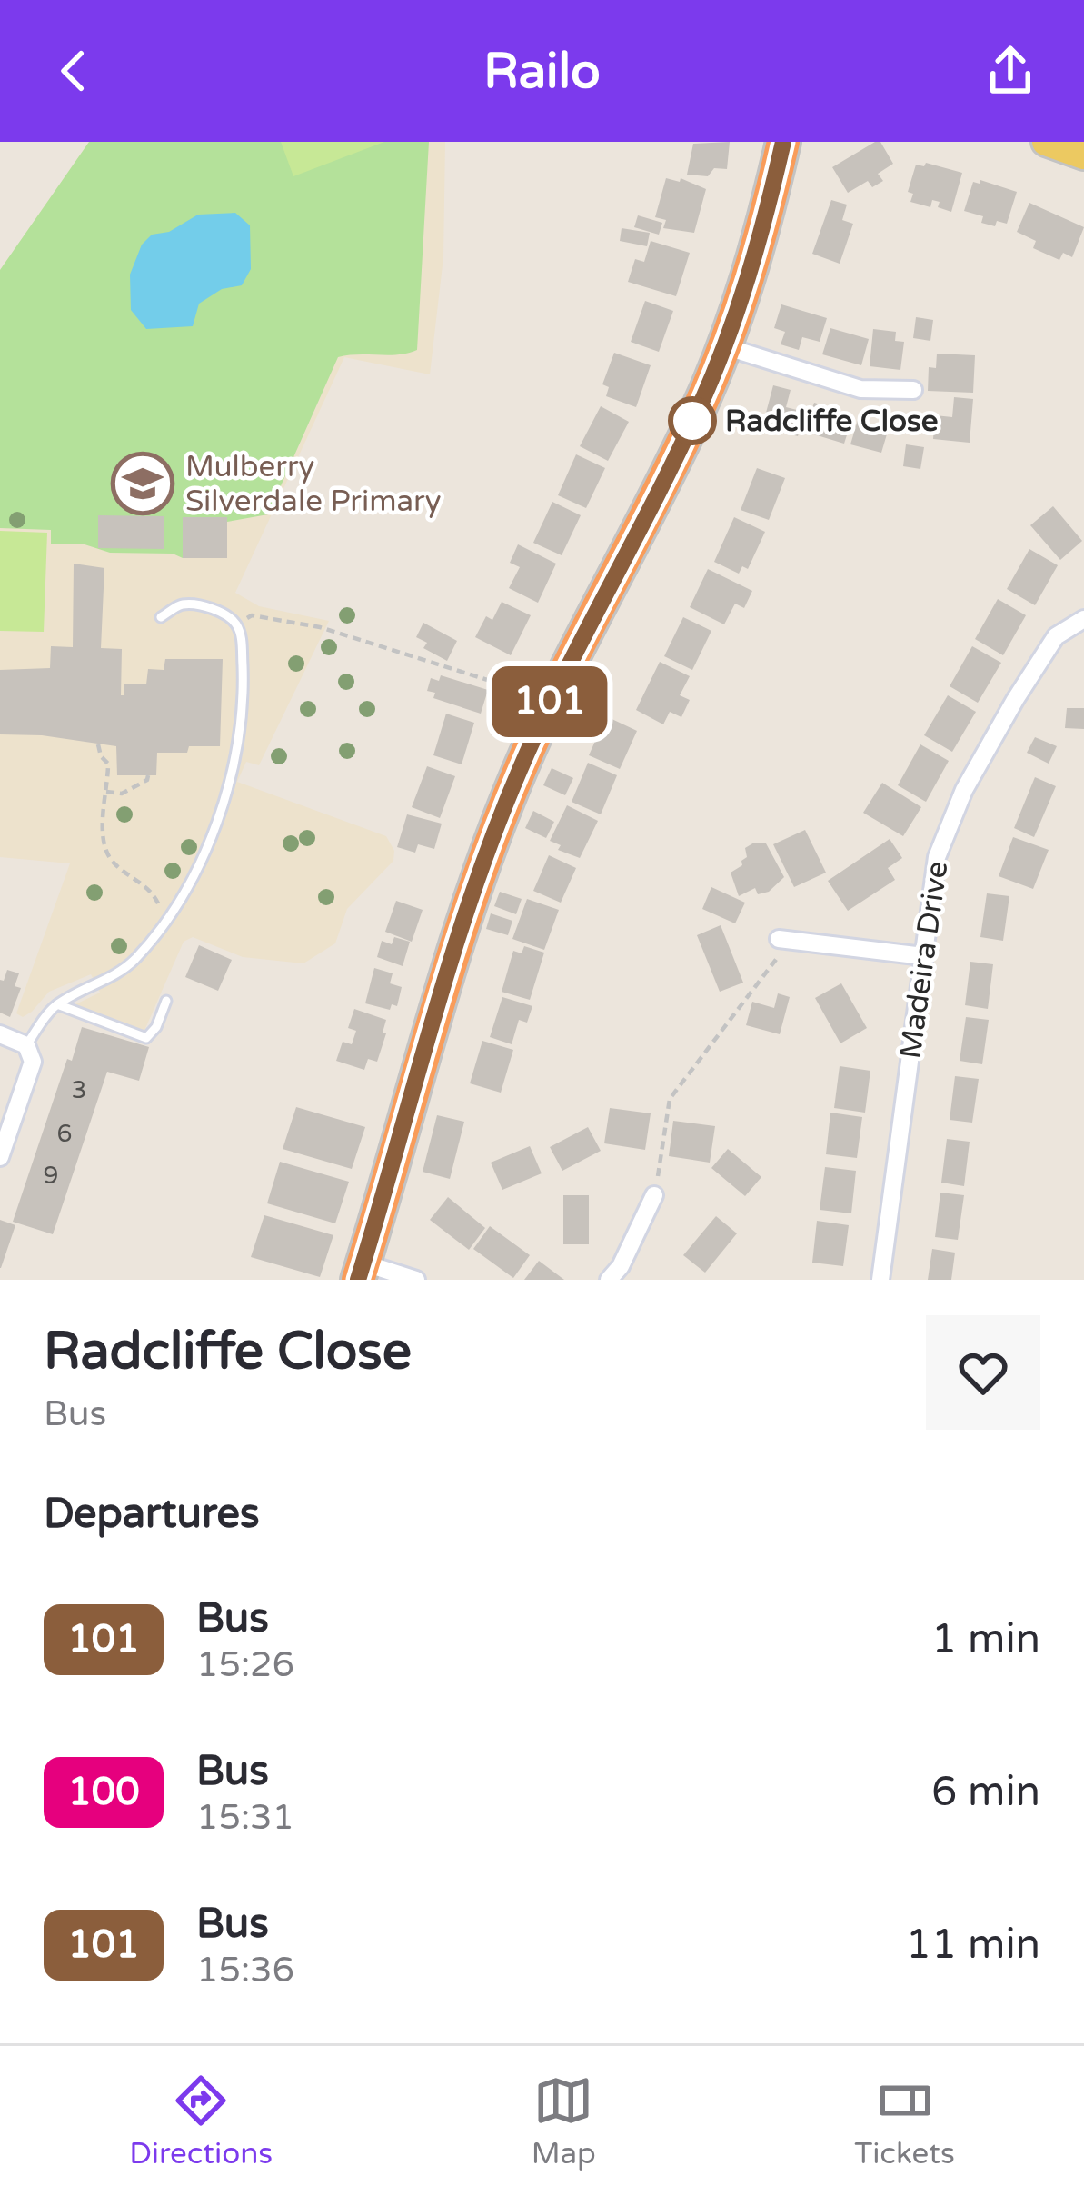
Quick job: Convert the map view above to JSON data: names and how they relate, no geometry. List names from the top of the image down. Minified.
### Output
{"streets":{"street":["Madeira Drive"]},"places":{"other":["Radcliffe Close"],"school or university":["Mulberry Silverdale Primary"]},"lines":["bus line 101"],"house_numbers":["3","6","9"],"page":{"header":"Railo","on_map":"101","heading":[["Radcliffe Close","Bus"],"Departures"],"list":[{"mark":"101","name":"Bus","note":"15:26","value":"1 min"},{"mark":"100","name":"Bus","note":"15:31","value":"6 min"},{"mark":"101","name":"Bus","note":"15:36","value":"11 min"}],"tabs":["Directions","Map","Tickets"]}}
